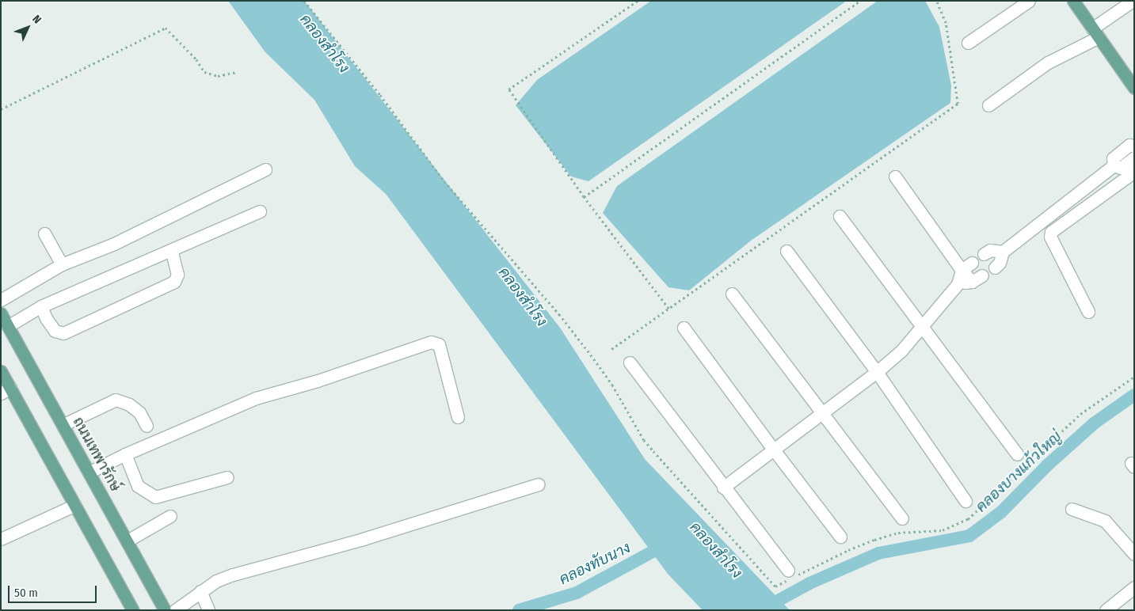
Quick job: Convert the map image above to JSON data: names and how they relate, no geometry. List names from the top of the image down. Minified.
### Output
{"streets":{"main road":["ถนนเทพารักษ์"]},"water":["คลองสำโรง","คลองบางแก้วใหญ่","คลองทับนาง"],"scale_bar":"50 m","north":"top right"}
